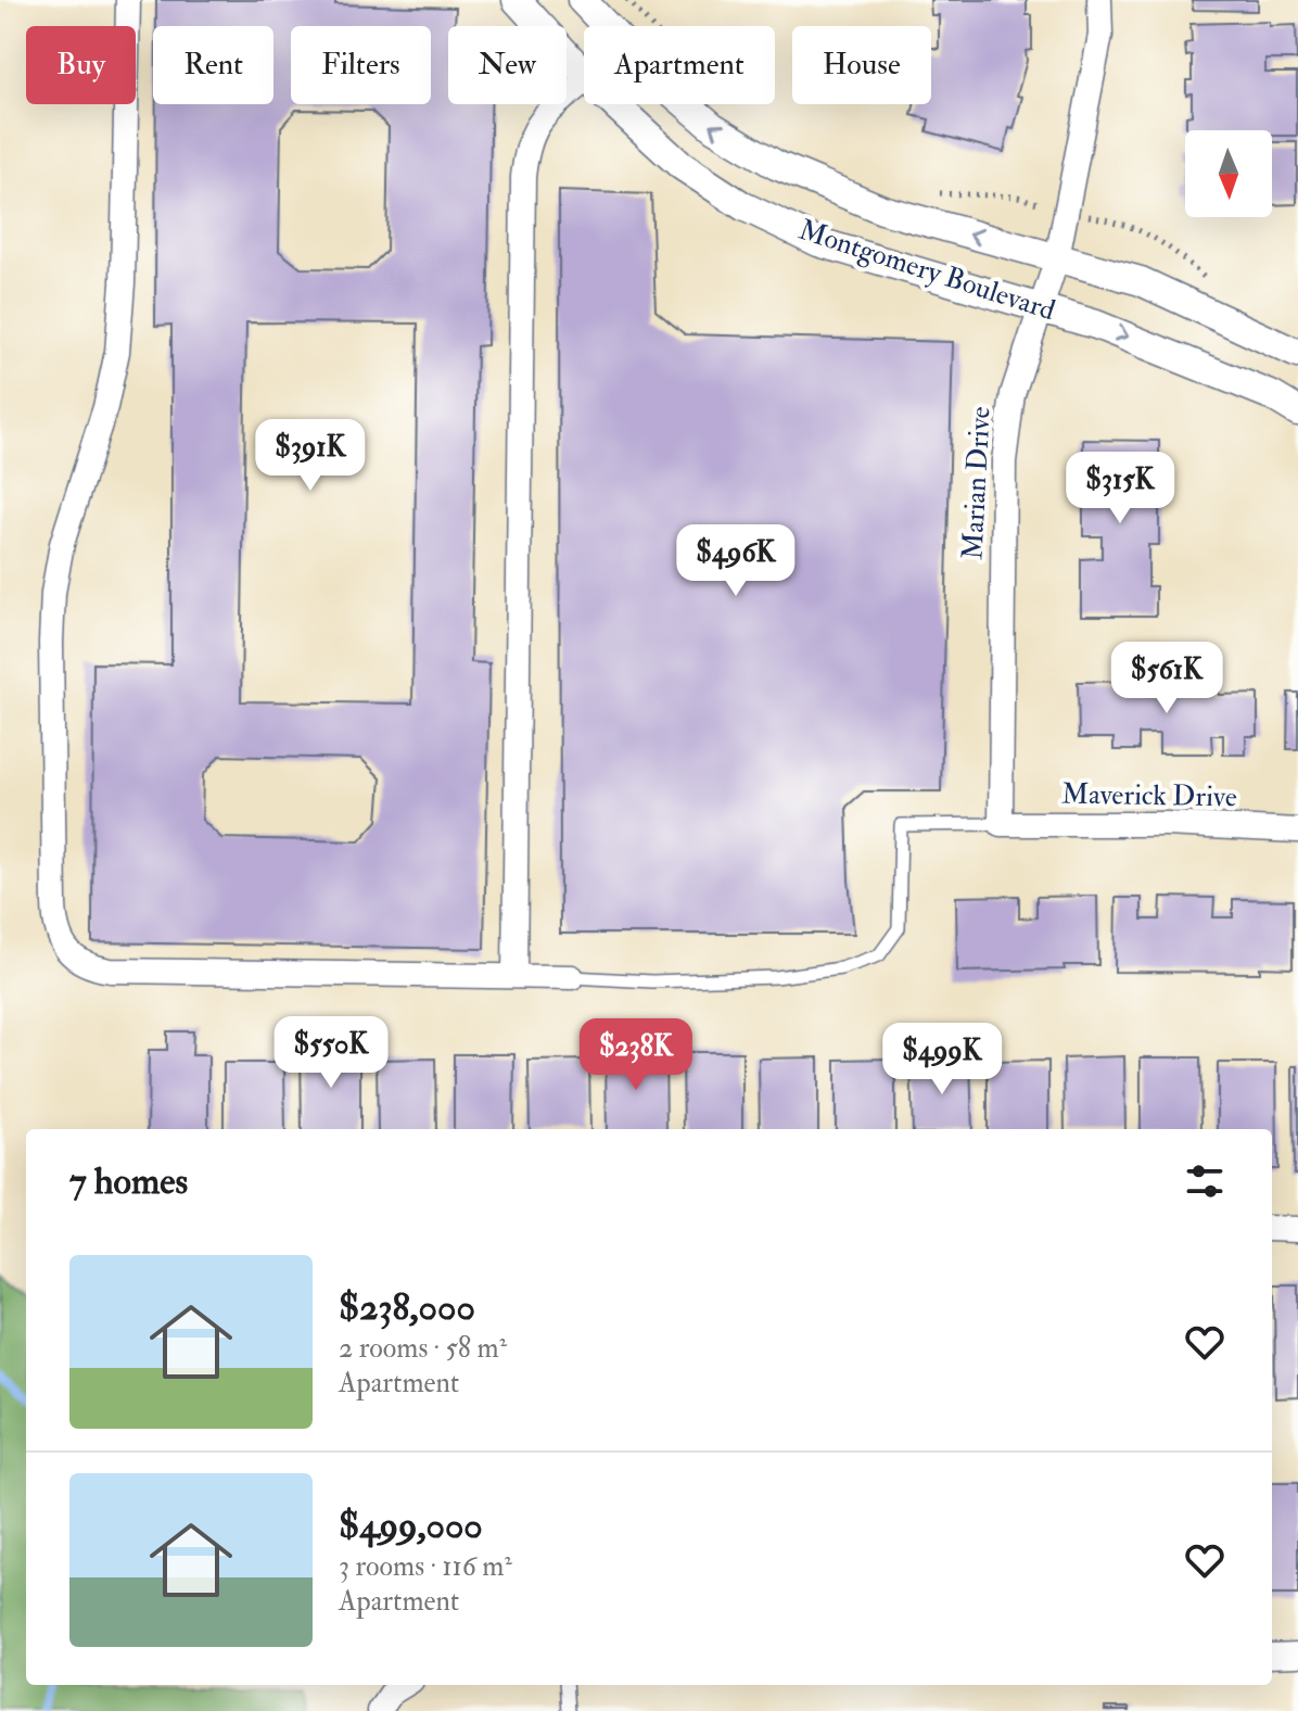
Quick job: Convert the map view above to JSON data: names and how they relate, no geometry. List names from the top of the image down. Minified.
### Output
{"streets":{"street":["Montgomery Boulevard","Marian Drive","Maverick Drive"]},"crossings":[["Montgomery Boulevard","Marian Drive"],["Marian Drive","Maverick Drive"]],"north":"bottom","page":{"chip":["Buy","Rent","Filters","New","Apartment","House"],"price":["$391K","$315K","$496K","$561K","$550K","$238K","$499K"],"heading":"7 homes","list":[{"name":"$238,000","note":"2 rooms · 58 m² · Apartment"},{"name":"$499,000","note":"3 rooms · 116 m² · Apartment"}]}}
